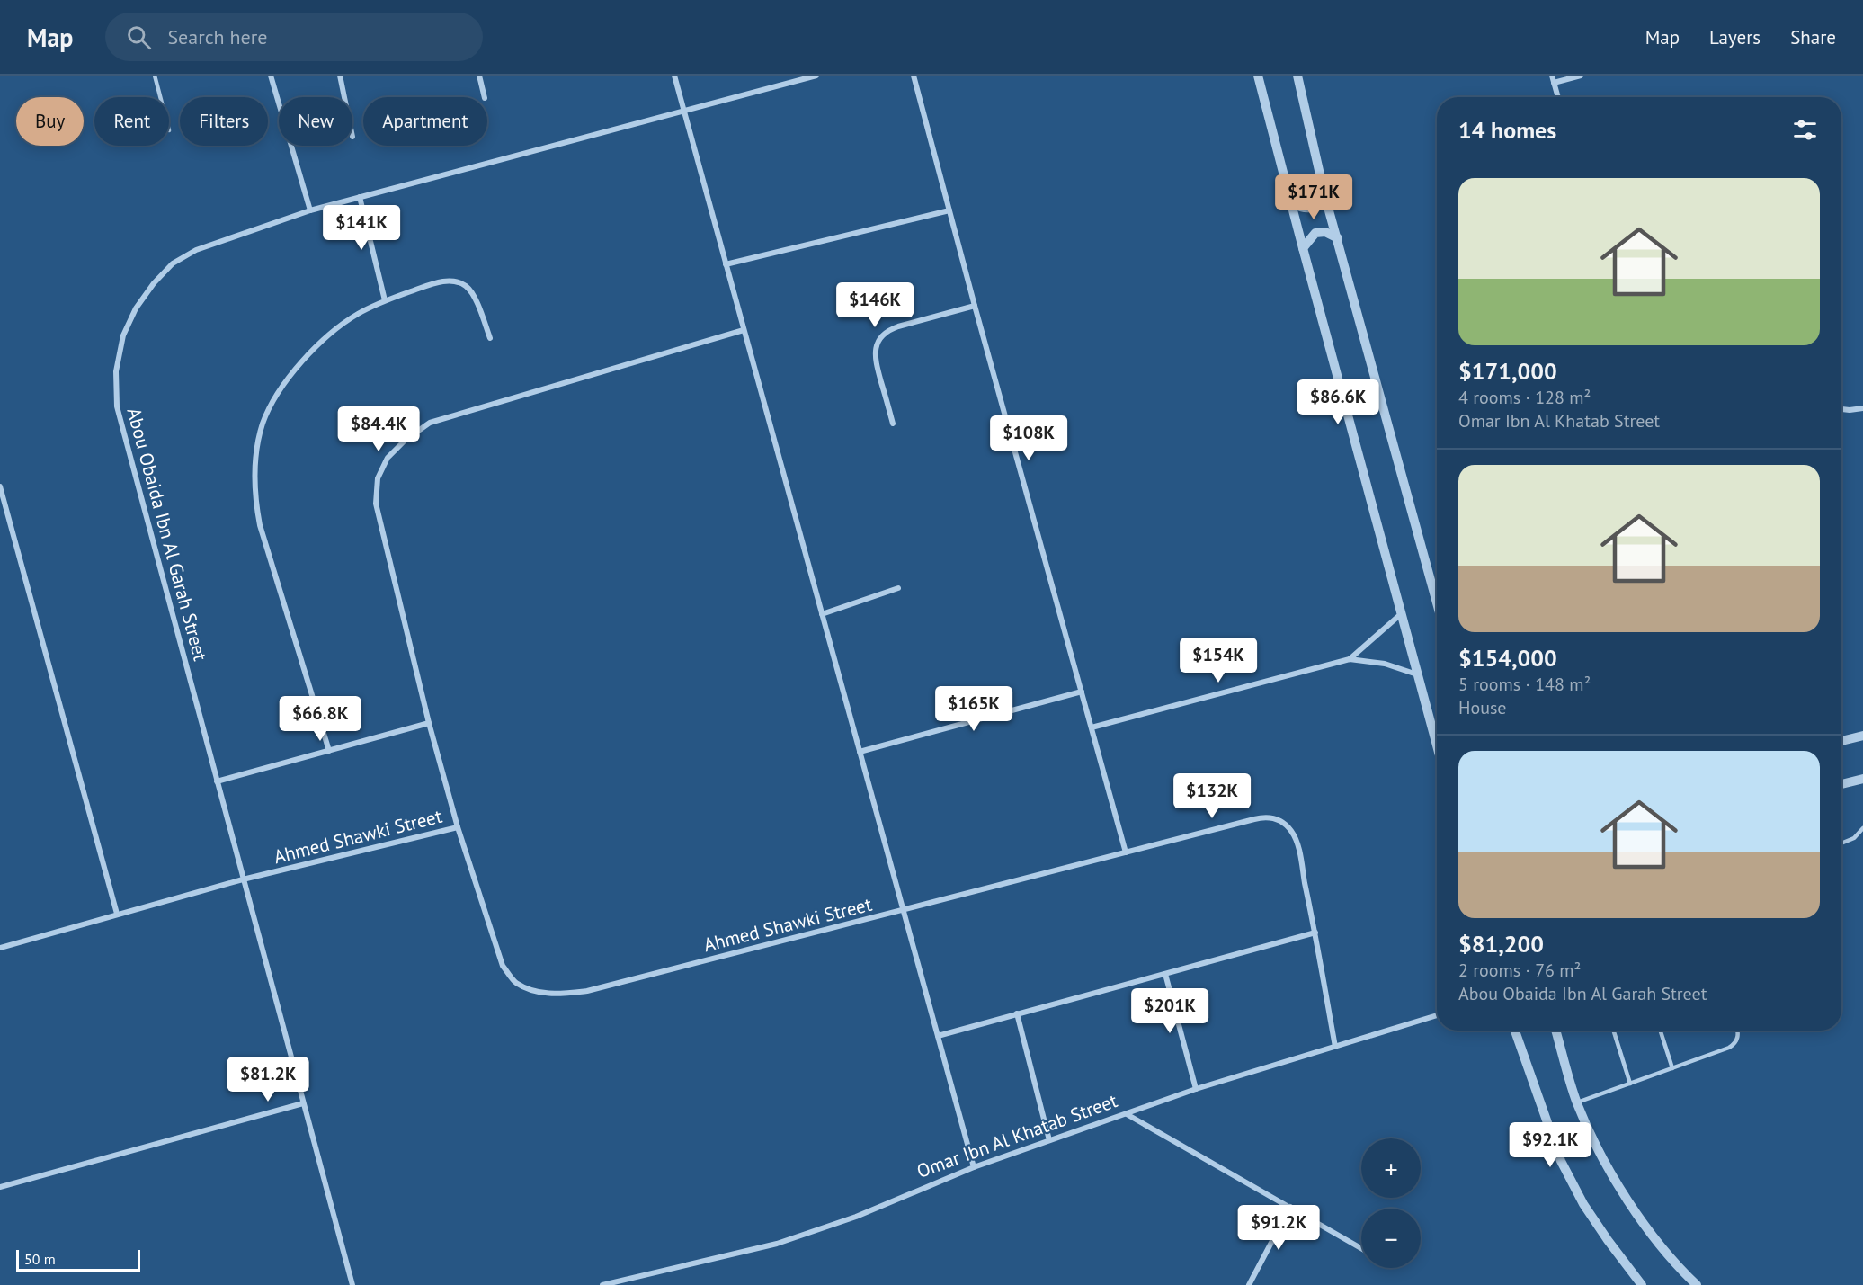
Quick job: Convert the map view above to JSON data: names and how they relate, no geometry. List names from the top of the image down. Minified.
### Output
{"streets":{"street":["Abou Obaida Ibn Al Garah Street","Ahmed Shawki Street","Omar Ibn Al Khatab Street"]},"crossings":[["Abou Obaida Ibn Al Garah Street","Ahmed Shawki Street"],["Ahmed Shawki Street","Omar Ibn Al Khatab Street"]],"scale_bar":"50 m","page":{"header":"Map","search":"Search here","nav":["Map","Layers","Share"],"chip":["Buy","Rent","Filters","New","Apartment"],"heading":"14 homes","list":[{"name":"$171,000","note":"4 rooms · 128 m² · Omar Ibn Al Khatab Street"},{"name":"$154,000","note":"5 rooms · 148 m² · House"},{"name":"$81,200","note":"2 rooms · 76 m² · Abou Obaida Ibn Al Garah Street"}],"price":["$171K","$141K","$146K","$86.6K","$84.4K","$108K","$154K","$165K","$66.8K","$132K","$201K","$81.2K","$92.1K","$91.2K"],"map_buttons":["+","−"],"scale":"50 m"}}
